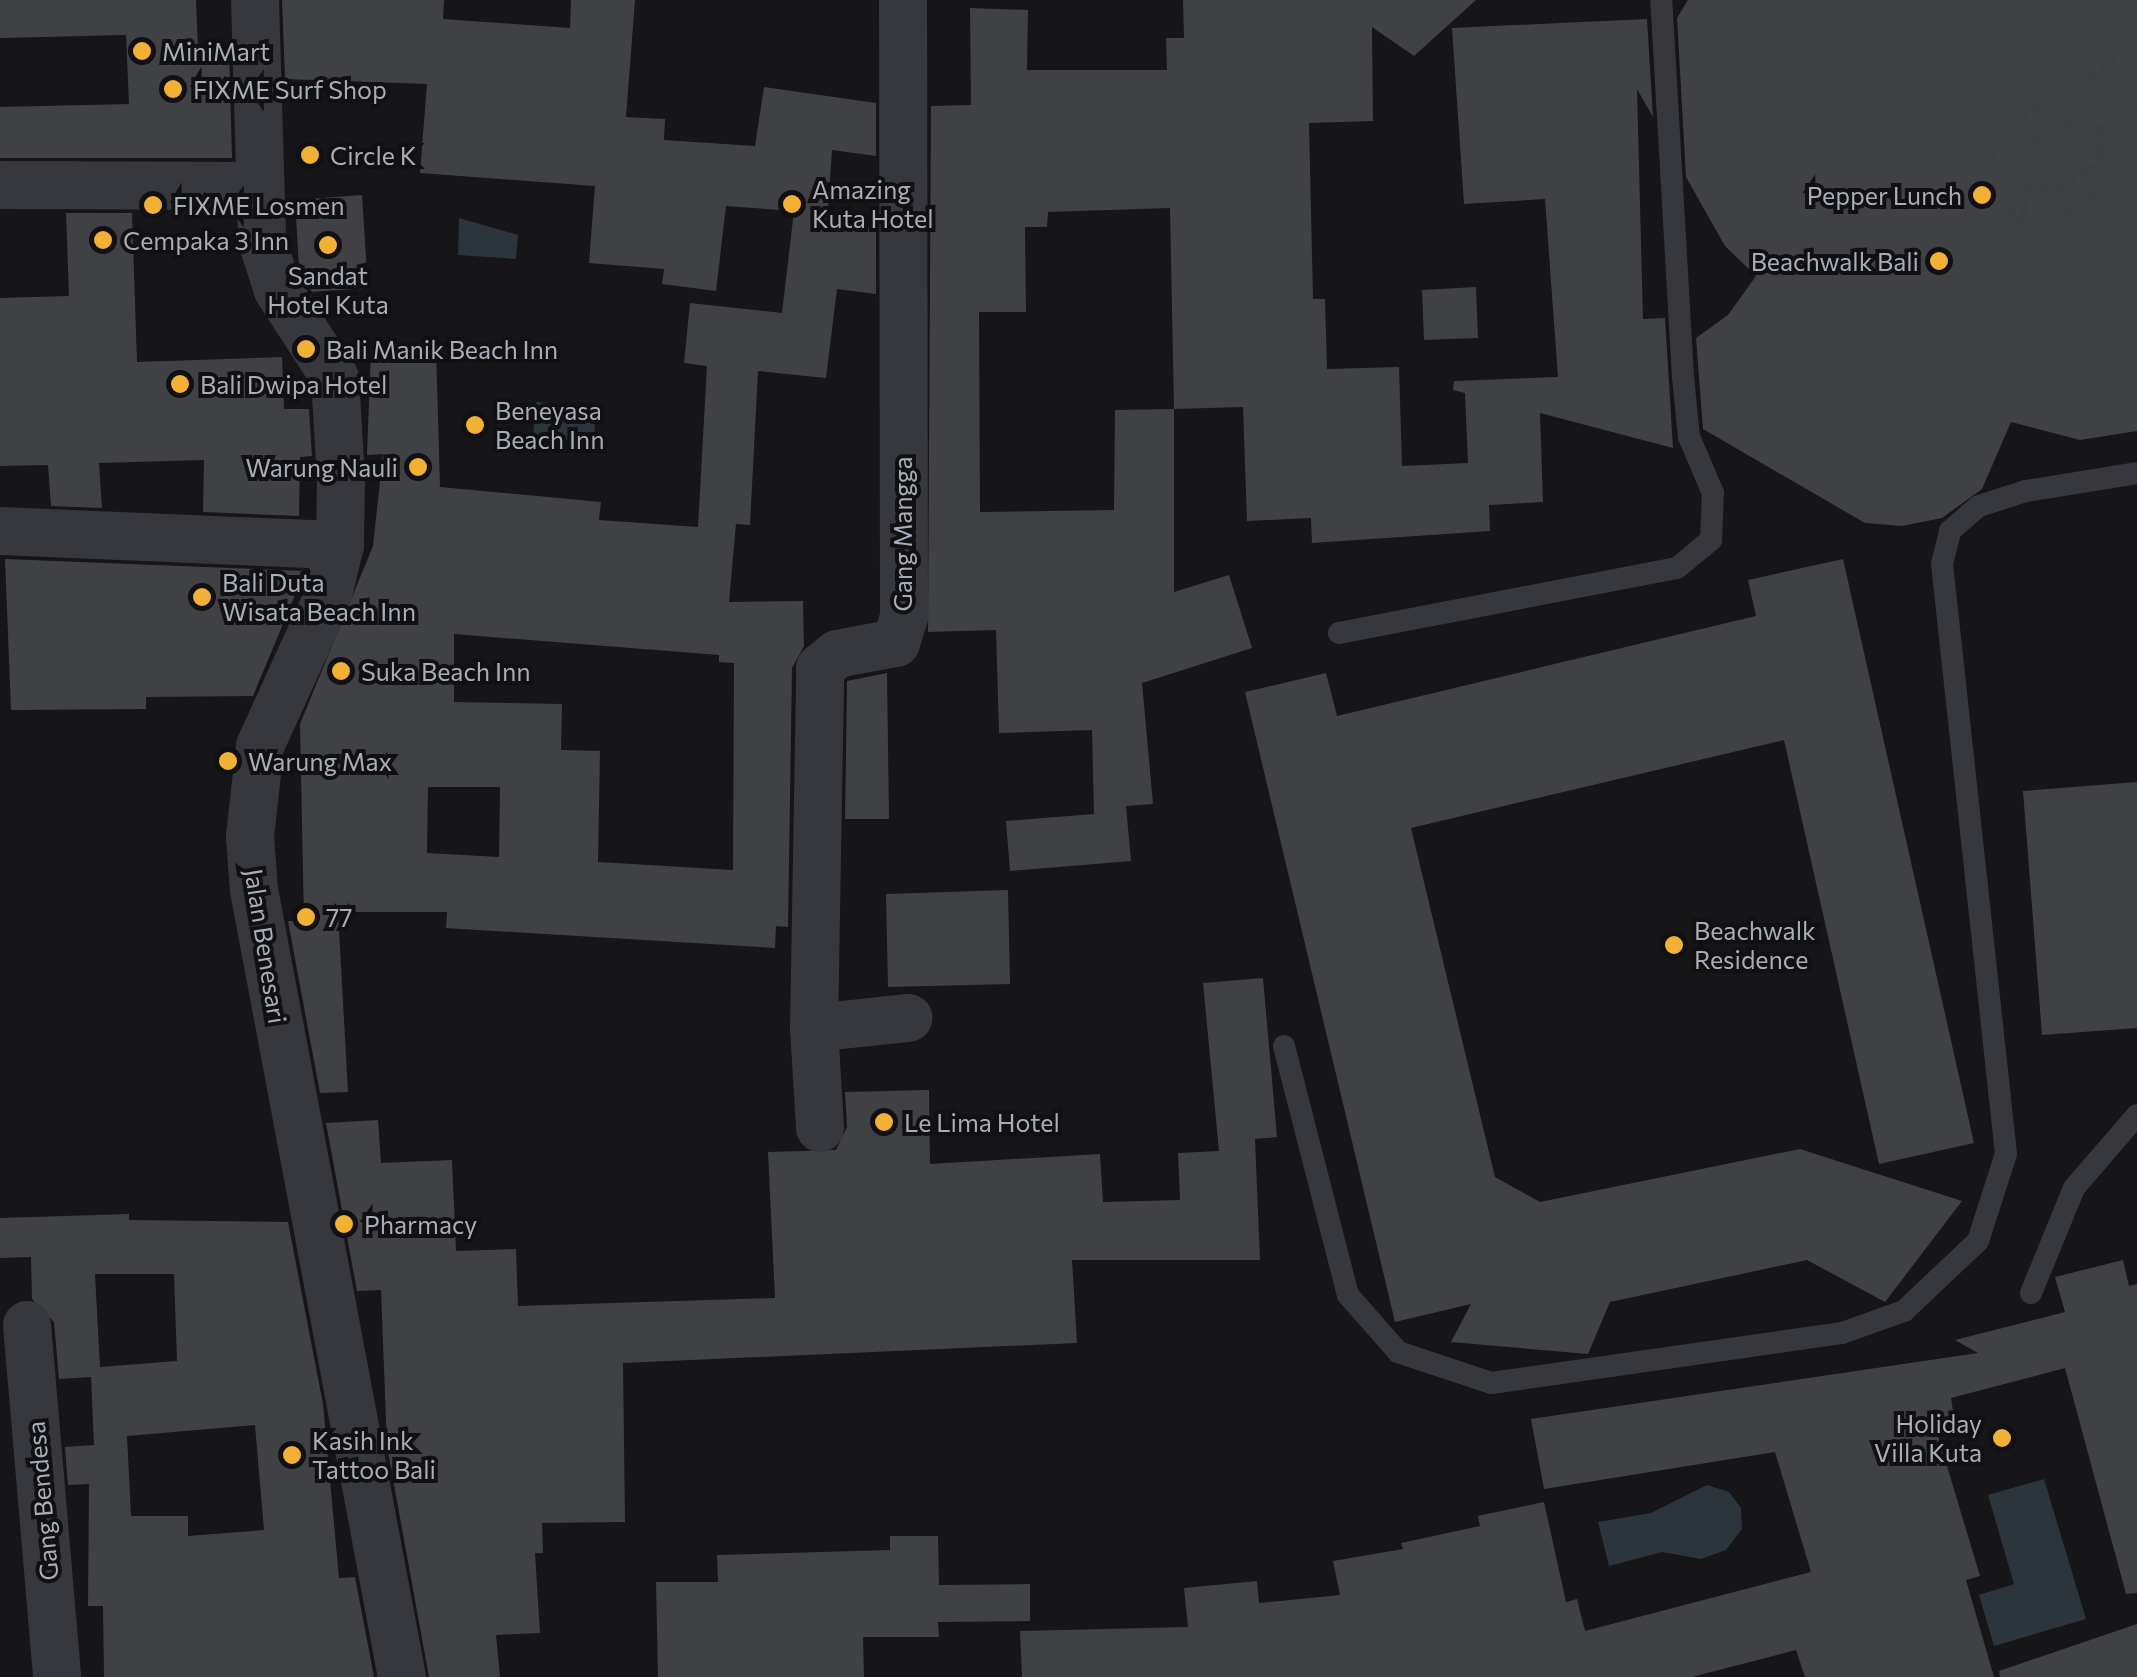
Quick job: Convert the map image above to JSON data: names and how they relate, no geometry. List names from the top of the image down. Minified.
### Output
{"streets":{"street":["Gang Mangga","Jalan Benesari","Gang Bendesa"]},"places":["MiniMart","FIXME Surf Shop","Circle K","Pepper Lunch","Amazing Kuta Hotel","FIXME Losmen","Cempaka 3 Inn","Sandat Hotel Kuta","Beachwalk Bali","Bali Manik Beach Inn","Bali Dwipa Hotel","Beneyasa Beach Inn","Warung Nauli","Bali Duta Wisata Beach Inn","Suka Beach Inn","Warung Max","77","Beachwalk Residence","Le Lima Hotel","Pharmacy","Holiday Villa Kuta","Kasih Ink Tattoo Bali"]}
